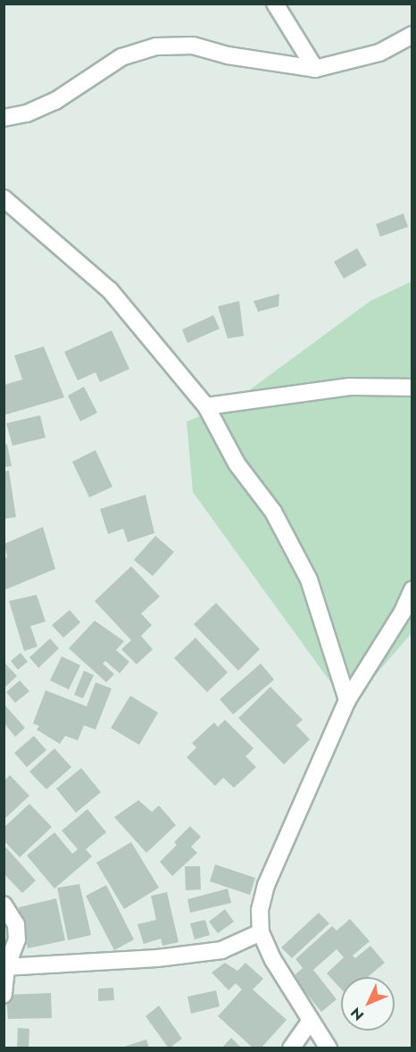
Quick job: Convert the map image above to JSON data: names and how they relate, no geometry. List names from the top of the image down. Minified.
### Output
{"north":"bottom left"}
